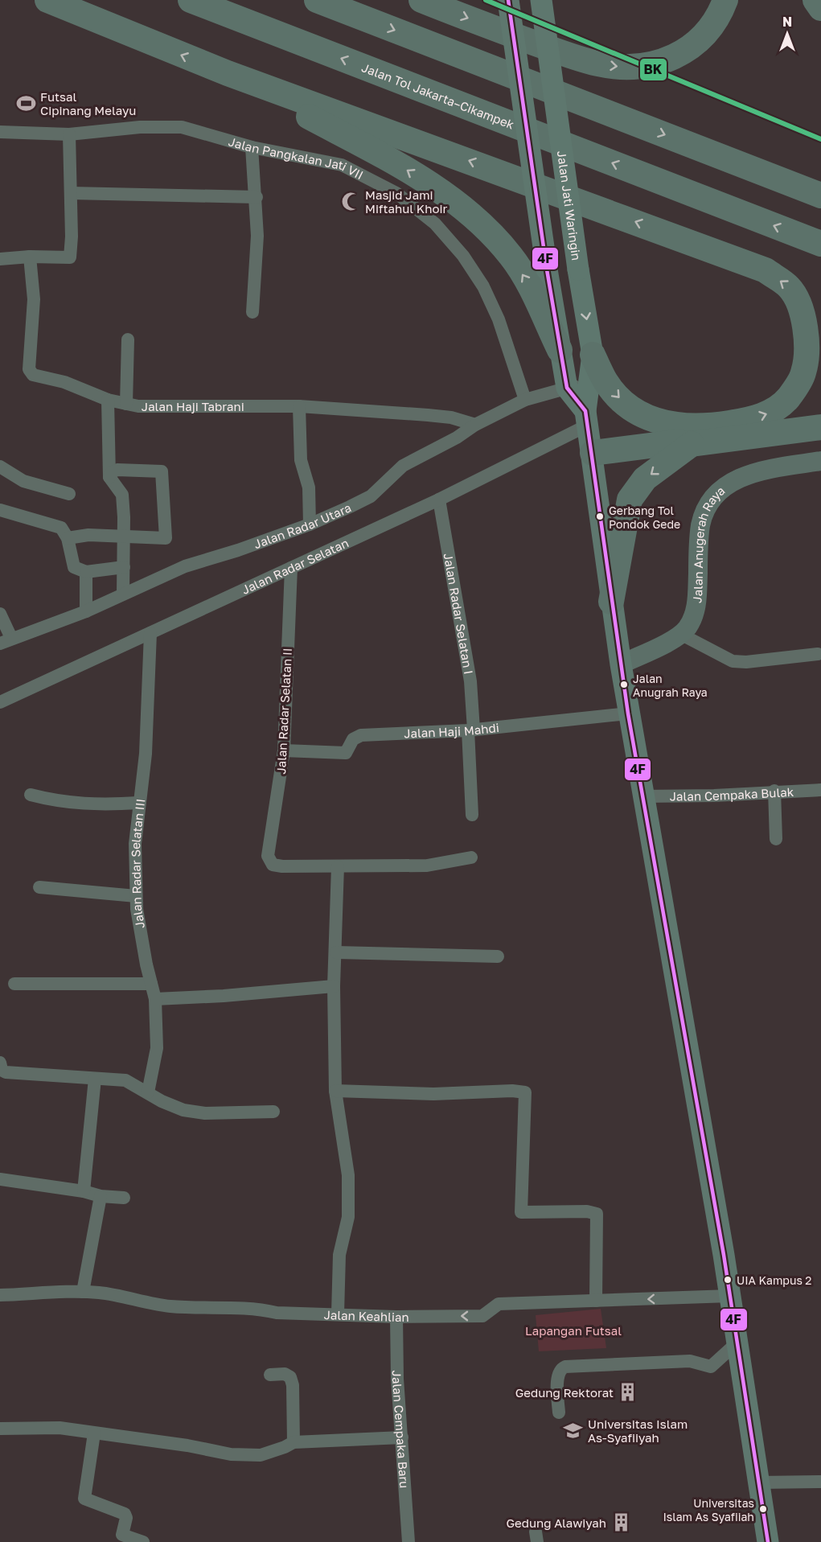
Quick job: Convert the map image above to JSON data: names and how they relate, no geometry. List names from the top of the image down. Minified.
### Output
{"streets":{"highway":["Jalan Tol Jakarta–Cikampek"],"main road":["Jalan Jati Waringin"],"street":["Jalan Pangkalan Jati VII","Jalan Haji Tabrani","Jalan Radar Utara","Jalan Anugerah Raya","Jalan Radar Selatan","Jalan Radar Selatan I","Jalan Radar Selatan II","Jalan Haji Mahdi","Jalan Cempaka Bulak","Jalan Radar Selatan III","Jalan Keahlian","Jalan Cempaka Baru"]},"crossings":[["Jalan Pangkalan Jati VII","Jalan Radar Utara"],["Jalan Jati Waringin","Jalan Radar Utara"],["Jalan Jati Waringin","Jalan Radar Selatan"],["Jalan Jati Waringin","Jalan Haji Mahdi"],["Jalan Jati Waringin","Jalan Cempaka Bulak"],["Jalan Jati Waringin","Jalan Keahlian"],["Jalan Haji Tabrani","Jalan Radar Utara"],["Jalan Radar Selatan","Jalan Radar Selatan I"],["Jalan Radar Selatan","Jalan Radar Selatan II"],["Jalan Radar Selatan","Jalan Radar Selatan III"],["Jalan Radar Selatan I","Jalan Haji Mahdi"],["Jalan Radar Selatan II","Jalan Haji Mahdi"],["Jalan Keahlian","Jalan Cempaka Baru"]],"one_way":["Jalan Keahlian"],"parks":["Lapangan Futsal"],"places":{"sports":["Futsal Cipinang Melayu"],"mosque":["Masjid Jami Miftahul Khoir"],"other":["Gerbang Tol Pondok Gede","Jalan Anugrah Raya","UIA Kampus 2","Universitas Islam As Syafiiah"],"building":["Gedung Rektorat","Gedung Alawiyah"],"school or university":["Universitas Islam As-Syafiiyah"]},"lines":["transit line BK","transit line 4F"],"north":"top"}
